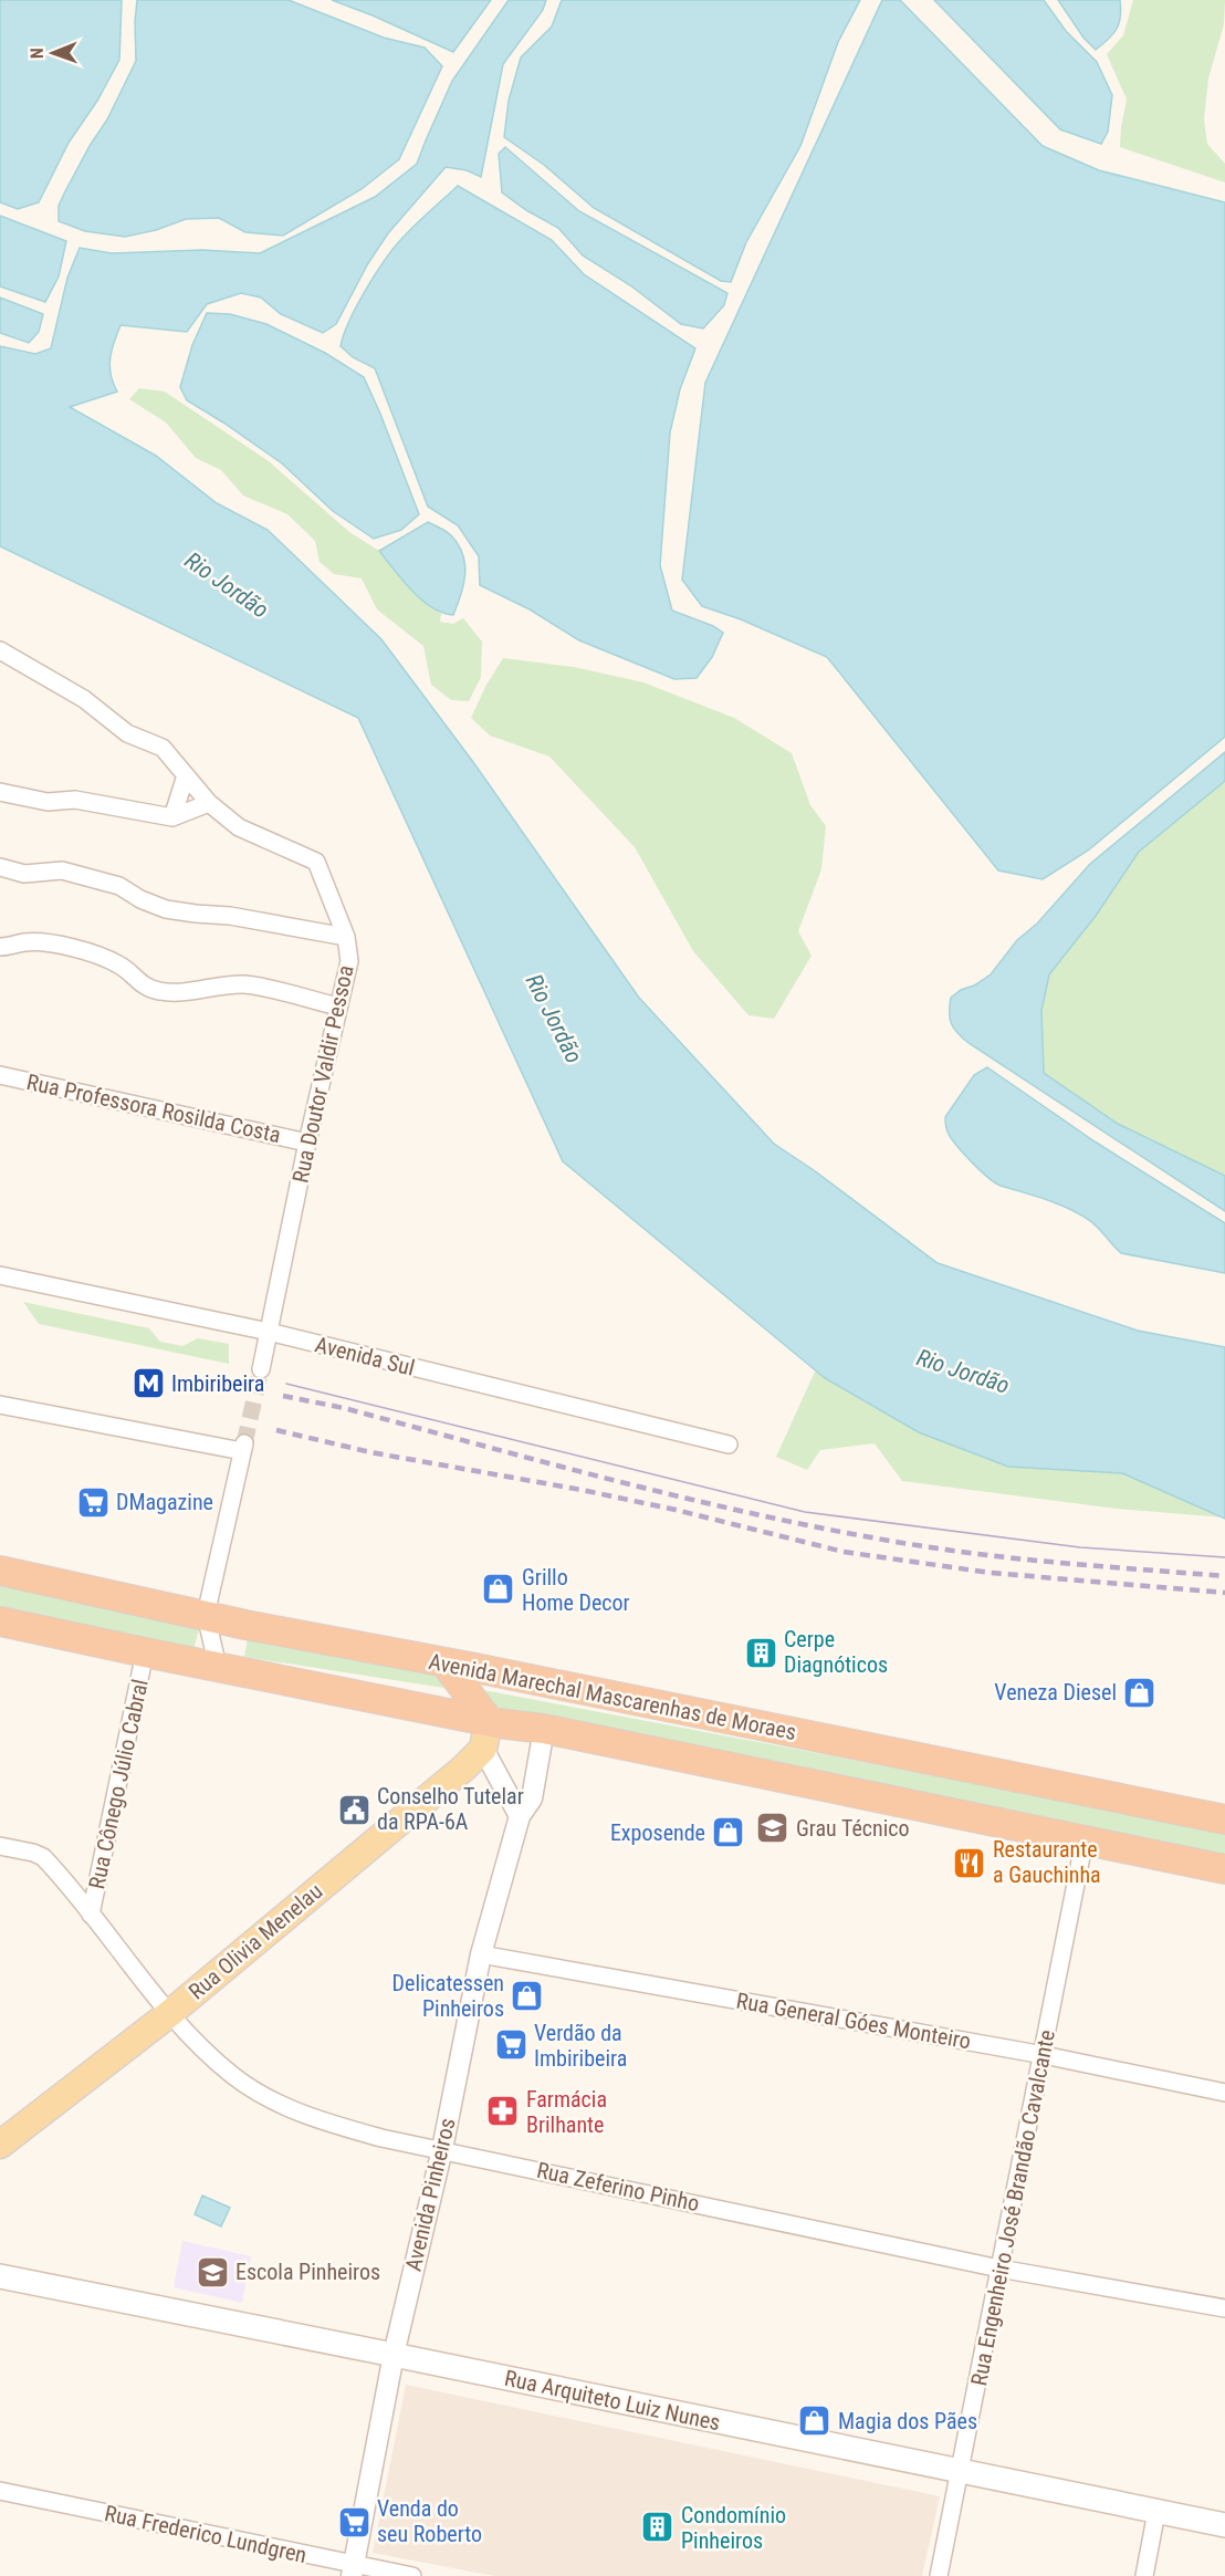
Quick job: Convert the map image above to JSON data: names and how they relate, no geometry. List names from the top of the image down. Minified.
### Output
{"streets":{"highway":["Avenida Marechal Mascarenhas de Moraes"],"main road":["Rua Olivia Menelau","Rua Arquiteto Luiz Nunes"],"street":["Rua Doutor Valdir Pessoa","Rua Professora Rosilda Costa","Avenida Sul","Rua Cônego Júlio Cabral","Rua General Góes Monteiro","Rua Zeferino Pinho","Avenida Pinheiros","Rua Engenheiro José Brandão Cavalcante","Rua Frederico Lundgren"]},"crossings":[["Rua Doutor Valdir Pessoa","Rua Professora Rosilda Costa"],["Rua Doutor Valdir Pessoa","Avenida Sul"],["Avenida Marechal Mascarenhas de Moraes","Rua Cônego Júlio Cabral"],["Avenida Marechal Mascarenhas de Moraes","Avenida Pinheiros"],["Avenida Marechal Mascarenhas de Moraes","Rua Engenheiro José Brandão Cavalcante"],["Rua Cônego Júlio Cabral","Rua Zeferino Pinho"],["Rua Olivia Menelau","Rua Zeferino Pinho"],["Rua General Góes Monteiro","Avenida Pinheiros"],["Rua General Góes Monteiro","Rua Engenheiro José Brandão Cavalcante"],["Rua Zeferino Pinho","Avenida Pinheiros"],["Rua Zeferino Pinho","Rua Engenheiro José Brandão Cavalcante"],["Avenida Pinheiros","Rua Arquiteto Luiz Nunes"],["Avenida Pinheiros","Rua Frederico Lundgren"],["Rua Engenheiro José Brandão Cavalcante","Rua Arquiteto Luiz Nunes"]],"water":["Rio Jordão"],"places":{"metro station":["Imbiribeira"],"supermarket":["DMagazine","Verdão da Imbiribeira","Venda do seu Roberto"],"shop":["Grillo Home Decor","Veneza Diesel","Exposende","Delicatessen Pinheiros","Magia dos Pães"],"building":["Cerpe Diagnóticos","Condomínio Pinheiros"],"public building":["Conselho Tutelar da RPA-6A"],"school or university":["Grau Técnico","Escola Pinheiros"],"restaurant":["Restaurante a Gauchinha"],"pharmacy":["Farmácia Brilhante"]},"north":"left"}
